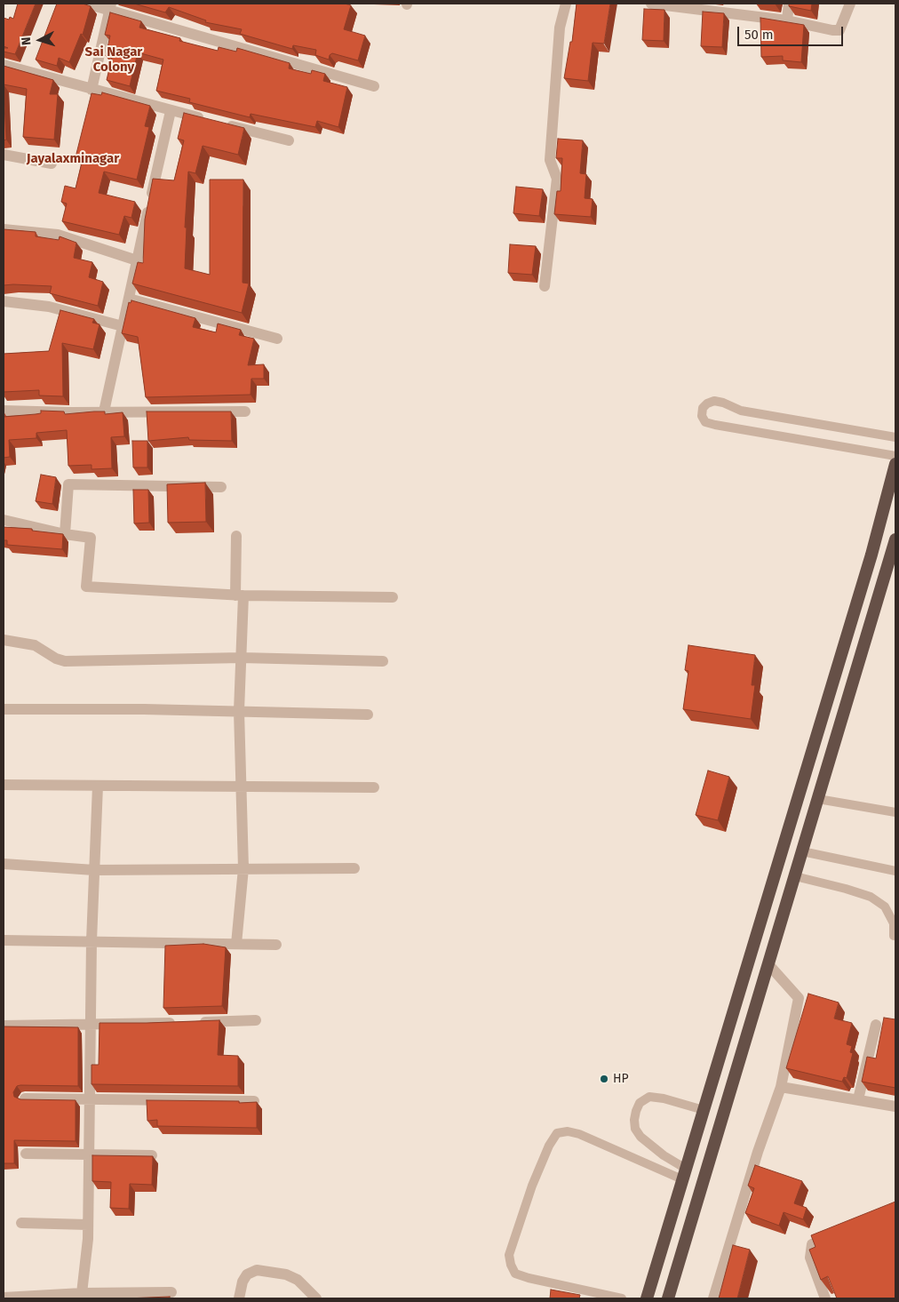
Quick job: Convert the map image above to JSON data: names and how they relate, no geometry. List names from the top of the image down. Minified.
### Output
{"districts":["Sai Nagar Colony","Jayalaxminagar"],"places":["HP"],"scale_bar":"50 m","north":"left"}
